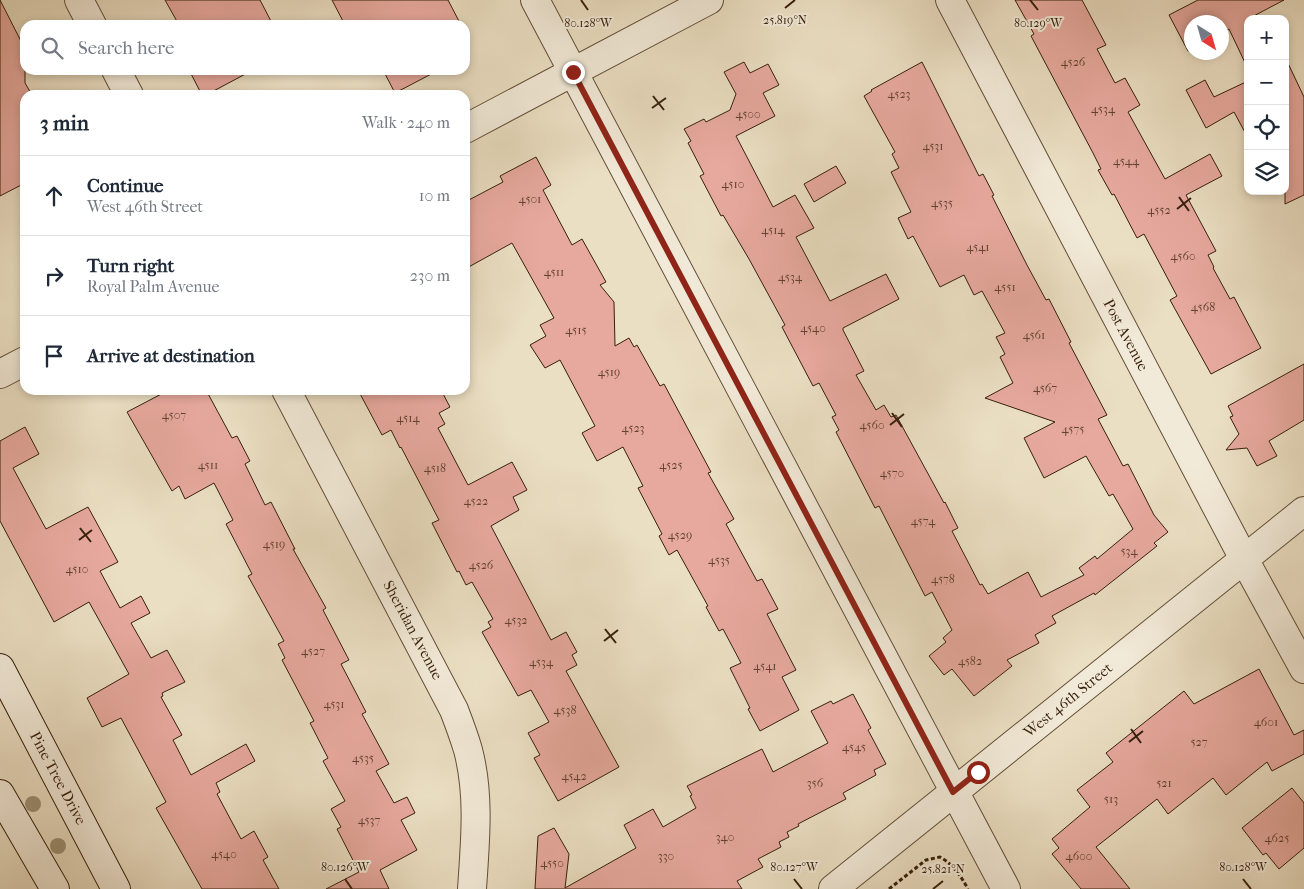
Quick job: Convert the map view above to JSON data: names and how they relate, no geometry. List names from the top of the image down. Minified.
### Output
{"streets":{"street":["Post Avenue","Sheridan Avenue","West 46th Street","Pine Tree Drive"]},"crossings":[["Post Avenue","West 46th Street"]],"house_numbers":["4526","4523","4534","4500","4531","4544","4510","4501","4535","4552","4514","4541","4560","4511","4534","4551","4568","4540","4515","4561","4519","4567","4507","4514","4560","4523","4575","4511","4525","4518","4570","4522","4574","4529","4519","534","4535","4526","4510","4578","4532","4527","4582","4534","4541","4531","4538","4601","527","4545","4535","4542","356","521","513","4537","340","4625","4540","330","4600","4550"],"north":"bottom right","page":{"map_buttons":["+","−"],"search":"Search here","heading":["3 min","Walk · 240 m"],"list":[["Continue","West 46th Street","10 m"],["Turn right","Royal Palm Avenue","230 m"],"Arrive at destination"]},"coordinates":["25.819°N","80.128°W","80.129°W","80.126°W","80.127°W","25.821°N"]}
